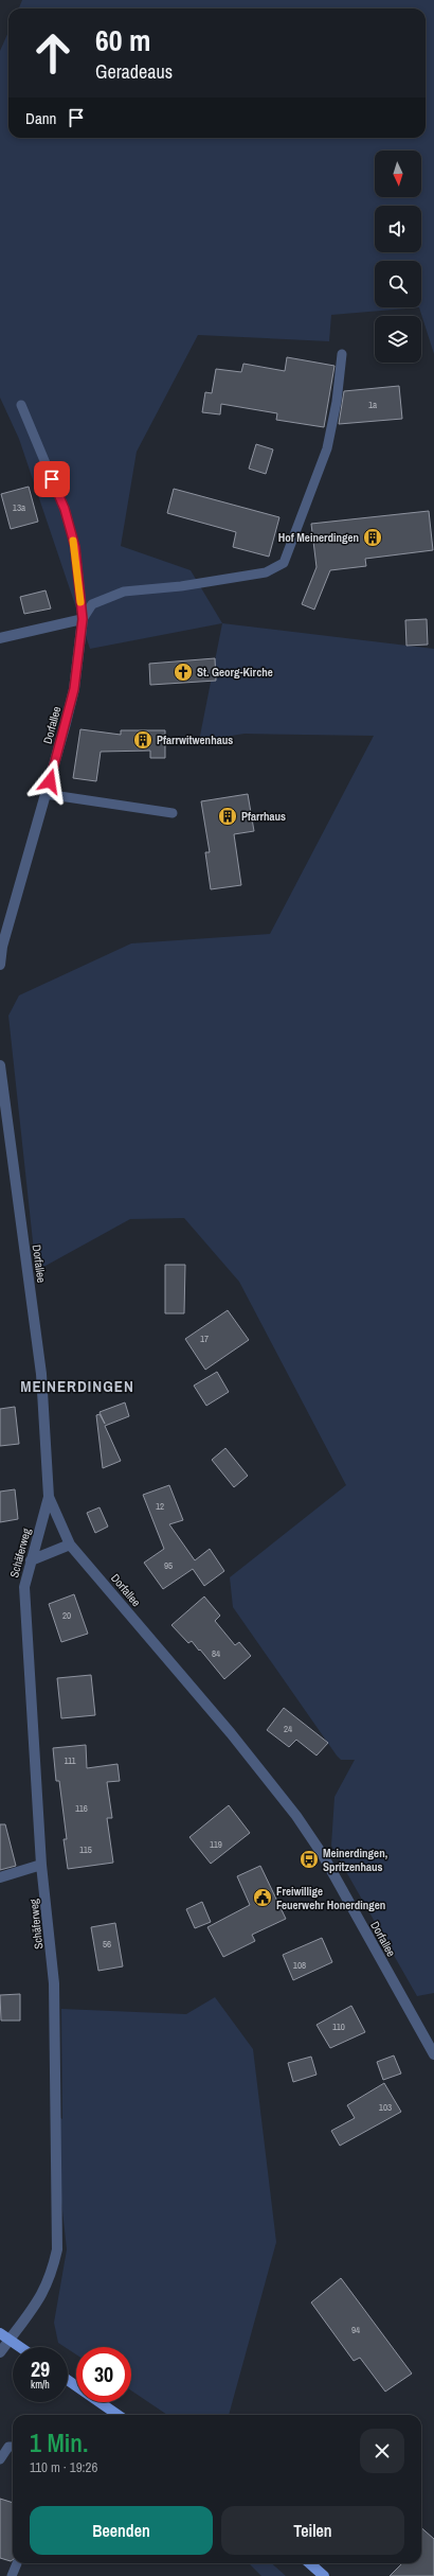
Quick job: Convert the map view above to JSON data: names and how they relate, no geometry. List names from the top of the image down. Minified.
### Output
{"streets":{"street":["Dorfallee","Schäferweg"]},"crossings":[["Dorfallee","Schäferweg"]],"districts":["MEINERDINGEN"],"places":{"building":["Hof Meinerdingen","Pfarrwitwenhaus","Pfarrhaus"],"church":["St. Georg-Kirche"],"bus stop":["Meinerdingen, Spritzenhaus"],"public building":["Freiwillige Feuerwehr Honerdingen"]},"house_numbers":["1a","13a","17","12","95","20","84","24","111","116","119","115","56","108","110","103","94"],"north":"bottom","page":{"turn":["60 m","Geradeaus"],"then":"Dann","speed":"29 km/h","limit":"30","heading":["1 Min.","110 m · 19:26"],"buttons":["Beenden","Teilen"]}}
